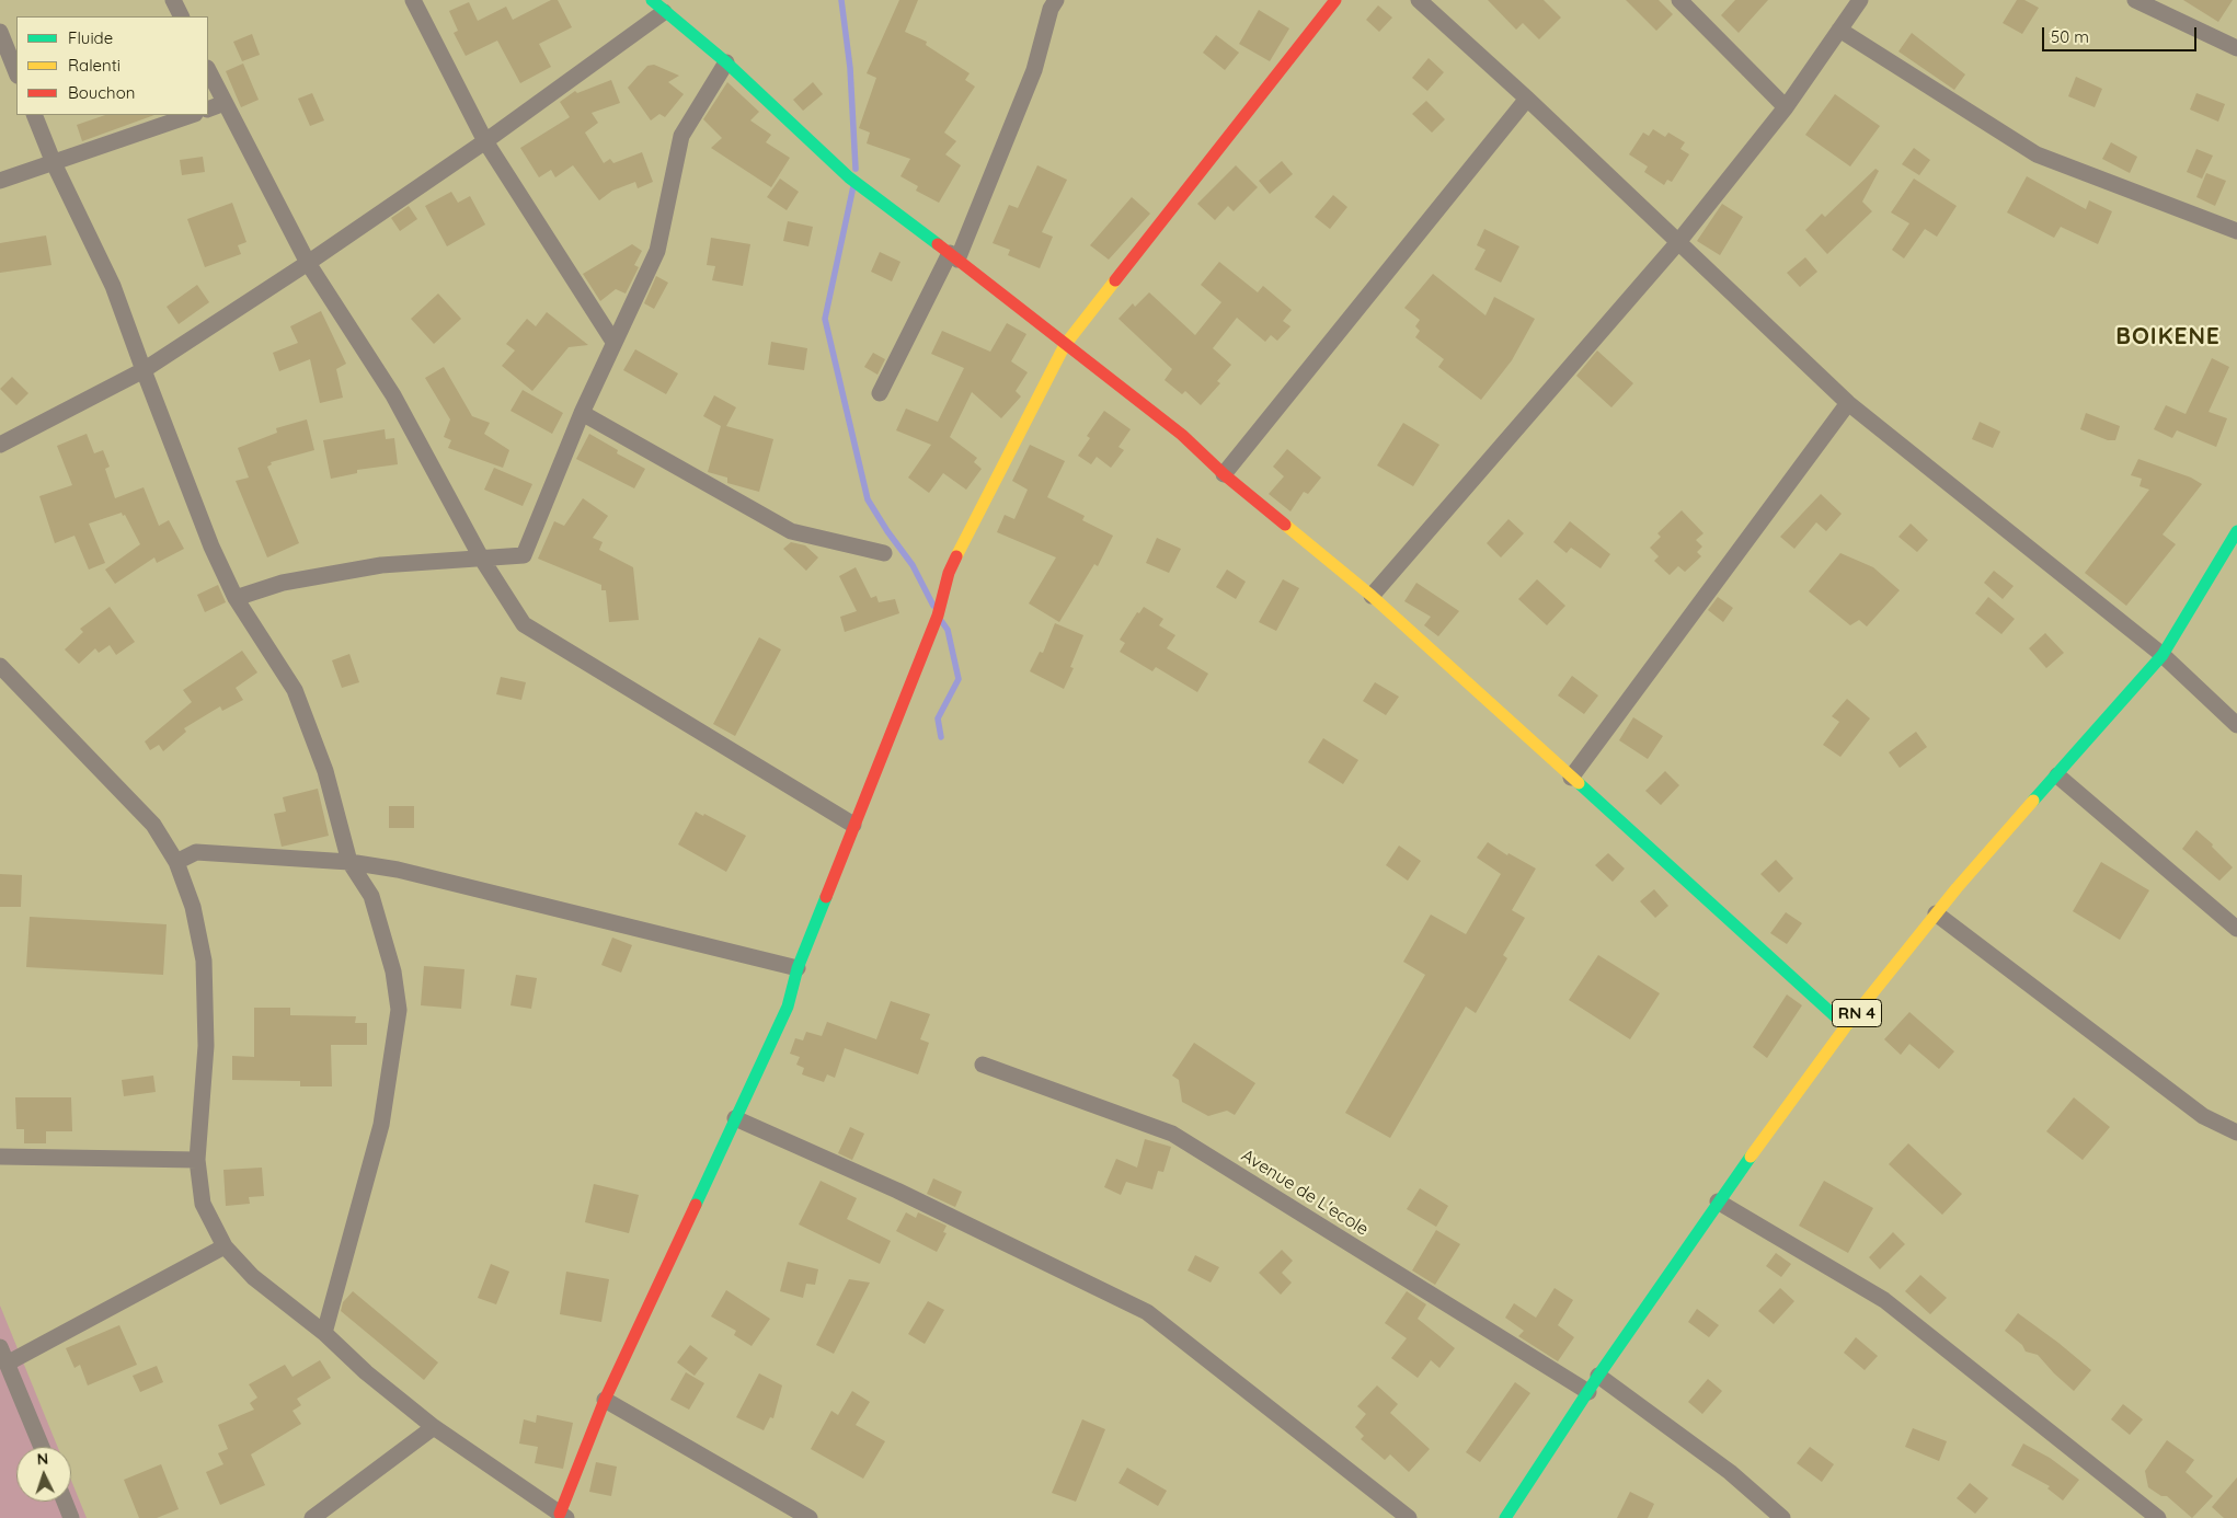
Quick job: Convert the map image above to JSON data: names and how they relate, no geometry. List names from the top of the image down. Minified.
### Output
{"streets":{"main road":["RN 4"],"street":["Avenue de L'ecole"]},"crossings":[["RN 4","Avenue de L'ecole"]],"districts":["BOIKENE"],"legend":["Fluide","Ralenti","Bouchon"],"scale_bar":"50 m","north":"top"}
